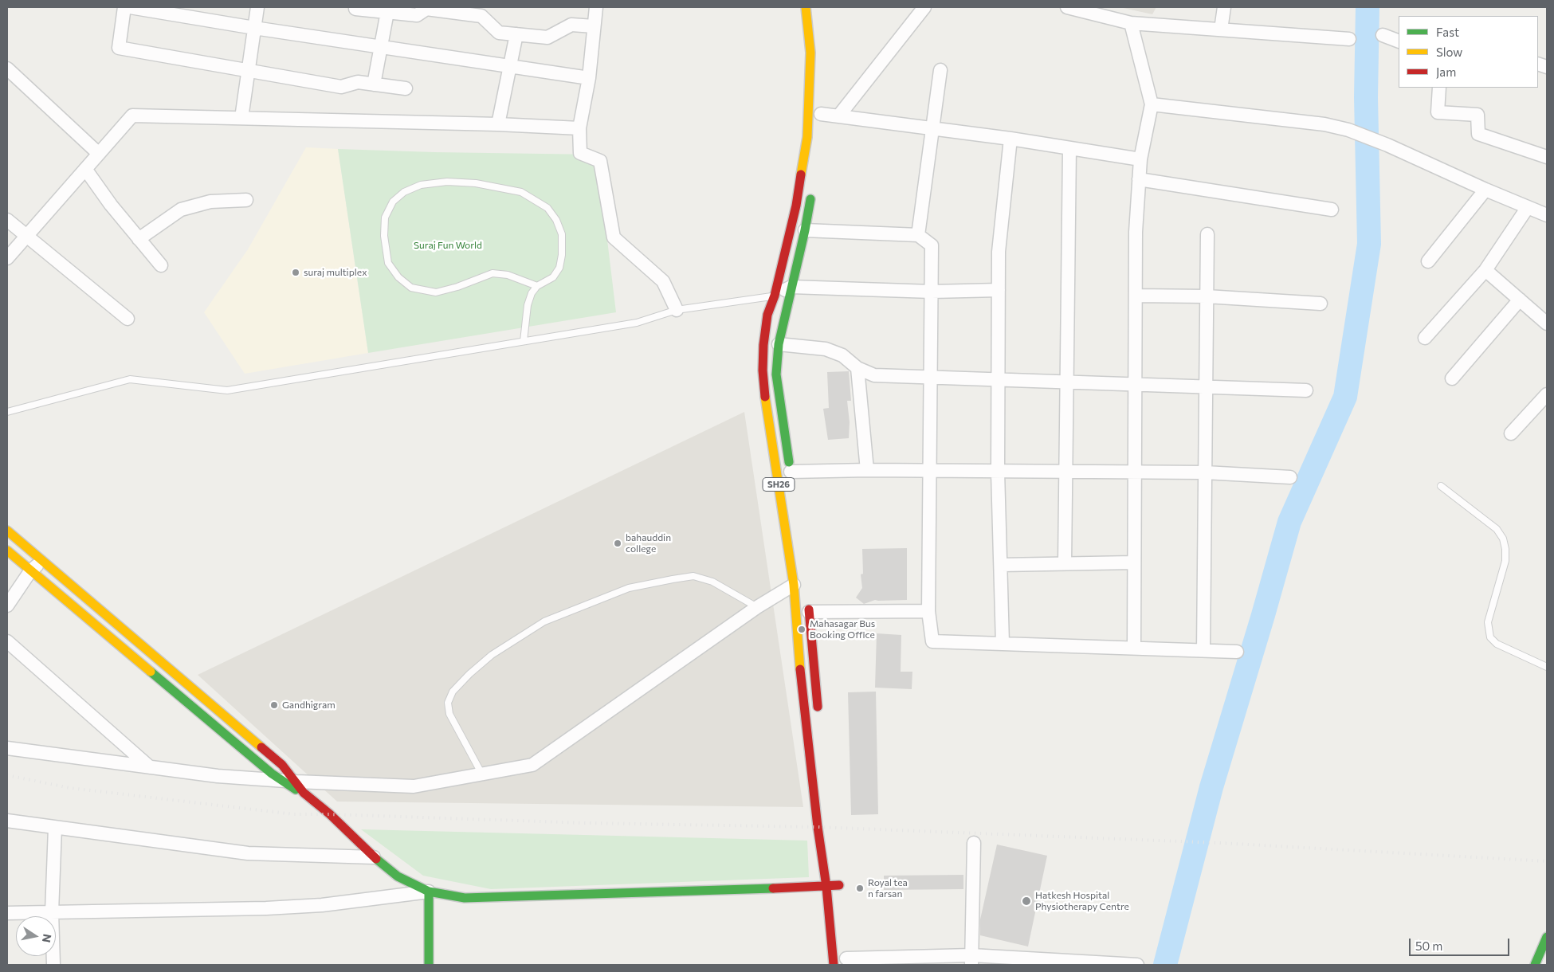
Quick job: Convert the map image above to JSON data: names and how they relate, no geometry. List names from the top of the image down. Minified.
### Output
{"streets":{"main road":["SH26"]},"parks":["Suraj Fun World"],"places":["suraj multiplex","bahauddin college","Mahasagar Bus Booking Office","Gandhigram","Royal tea n farsan","Hatkesh Hospital Physiotherapy Centre"],"legend":["Fast","Slow","Jam"],"scale_bar":"50 m","north":"right"}
